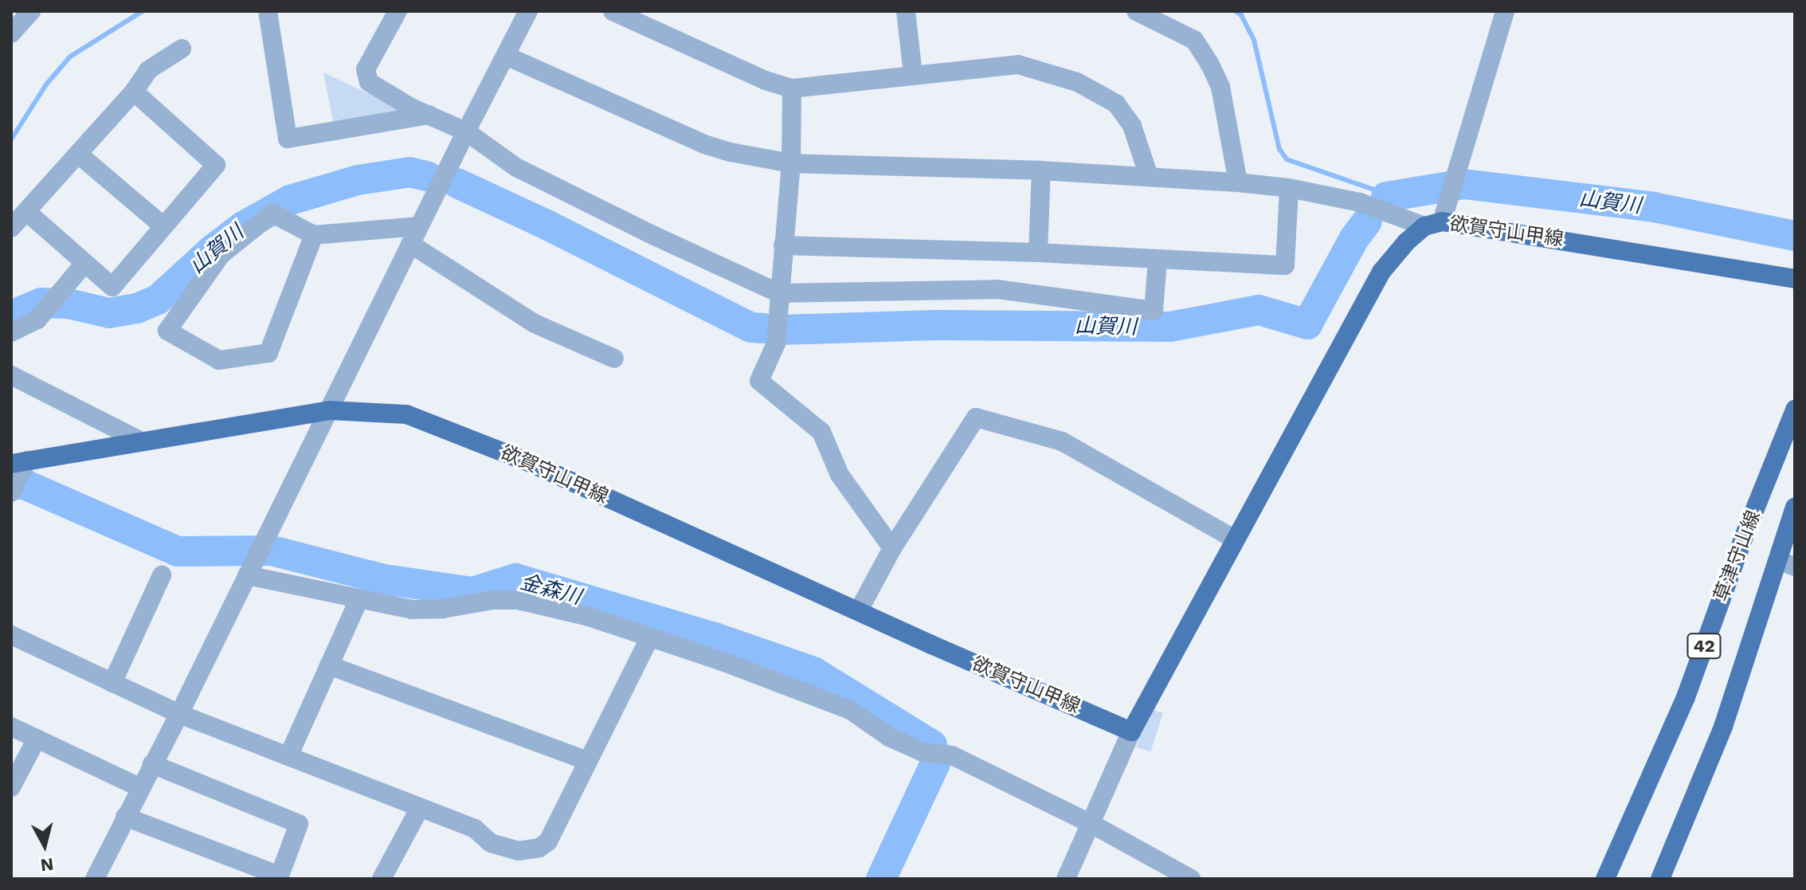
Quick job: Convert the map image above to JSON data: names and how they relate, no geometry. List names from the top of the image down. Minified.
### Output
{"streets":{"main road":["欲賀守山甲線","草津守山線","42"]},"water":["山賀川","金森川"],"north":"bottom"}
